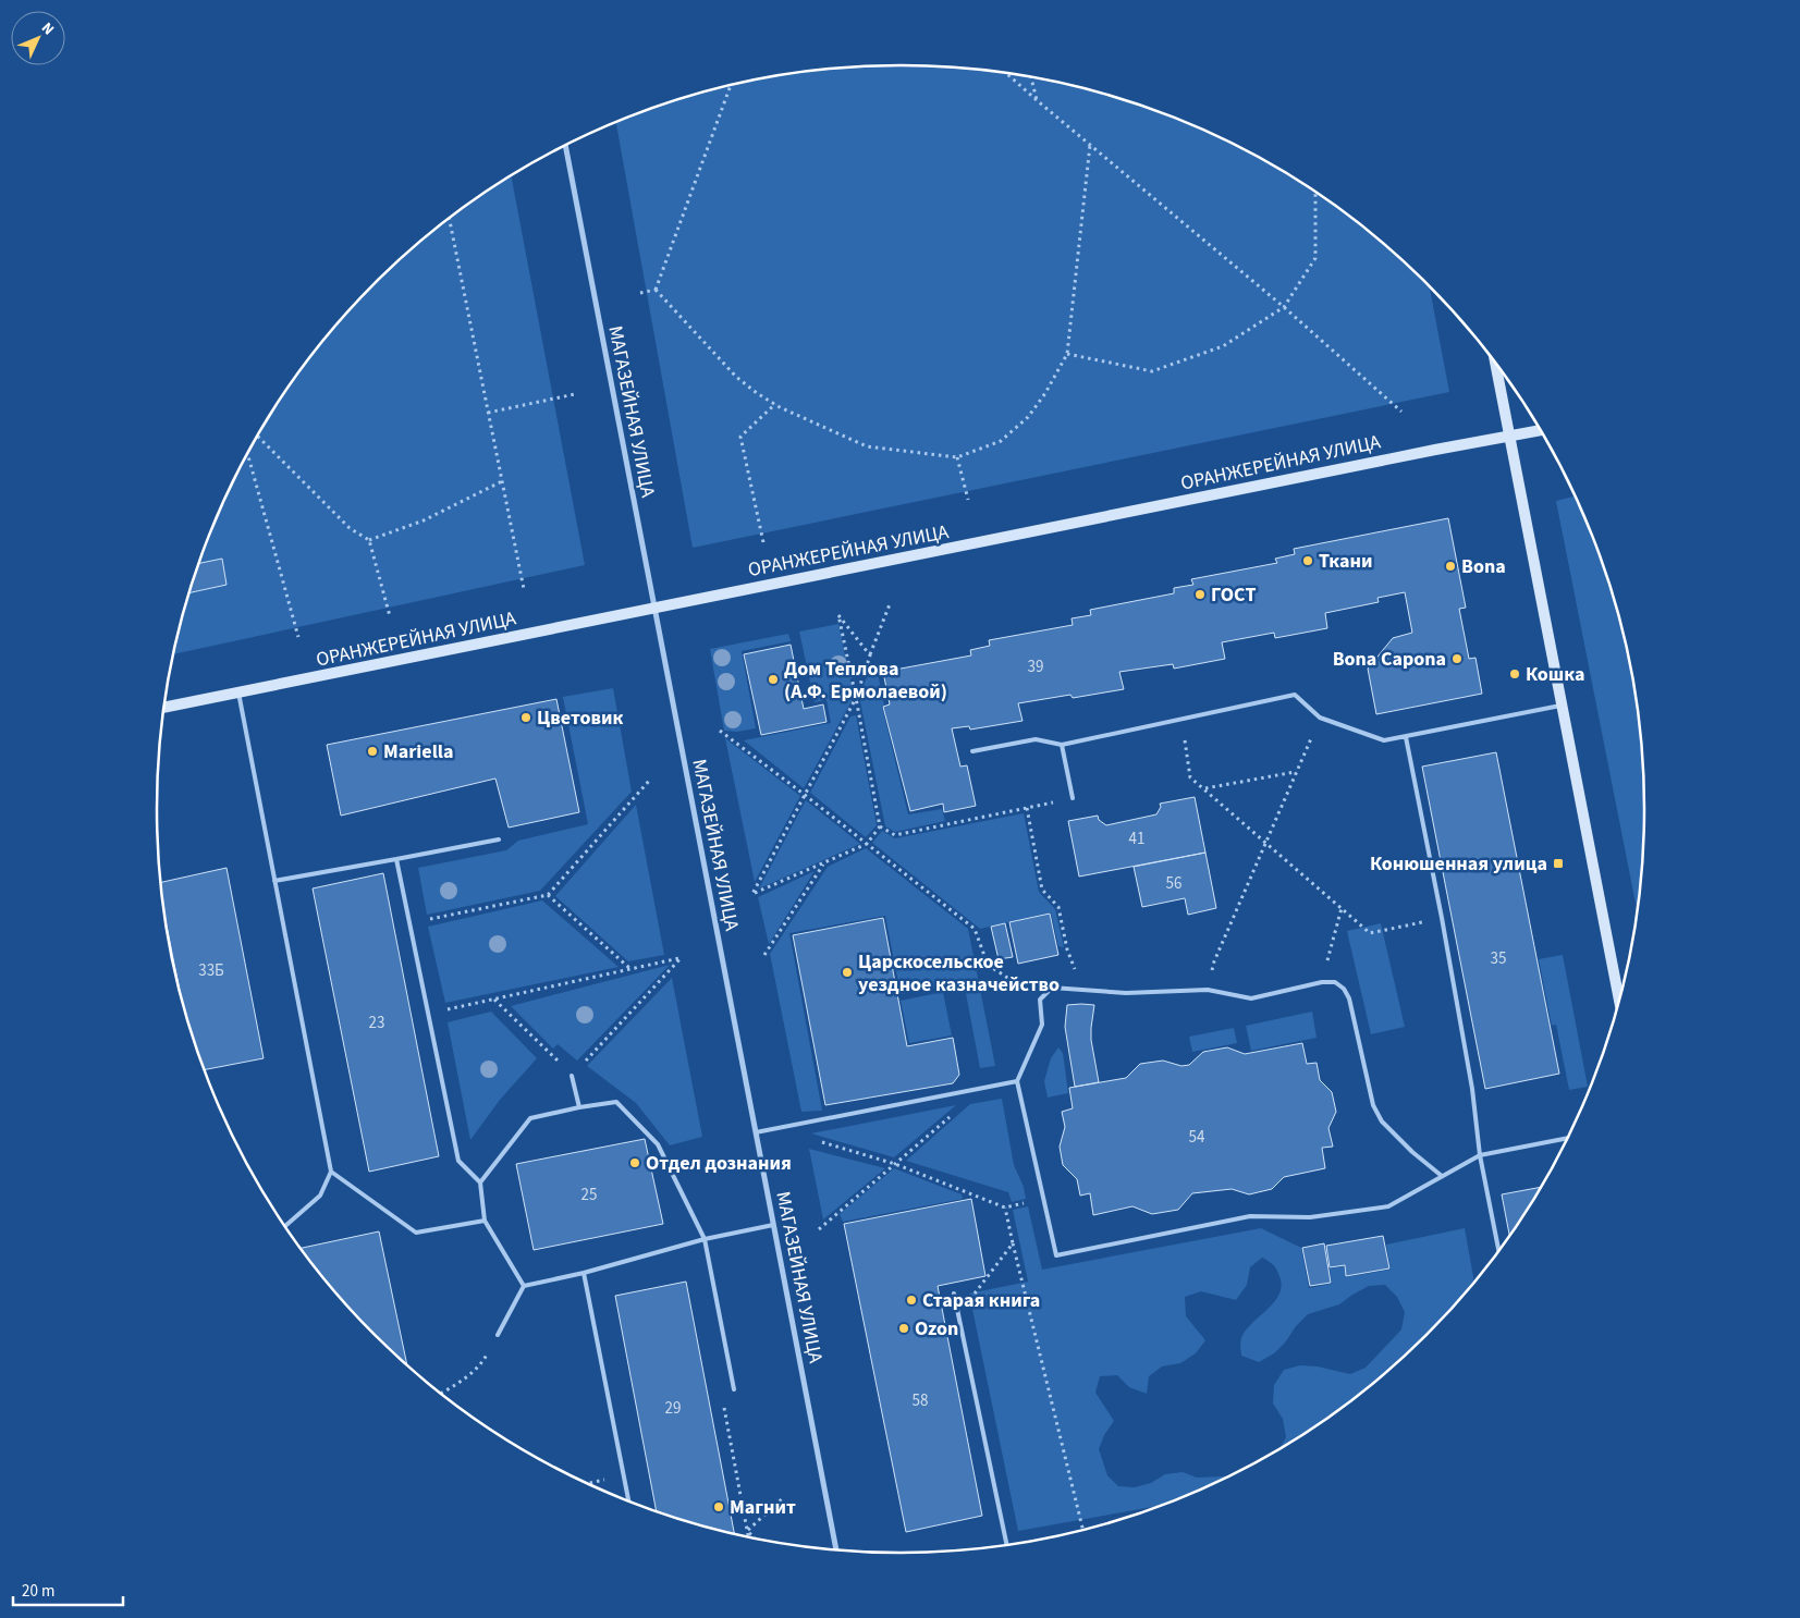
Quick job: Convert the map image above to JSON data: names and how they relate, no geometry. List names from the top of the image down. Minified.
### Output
{"streets":{"street":["МАГАЗЕЙНАЯ УЛИЦА","ОРАНЖЕРЕЙНАЯ УЛИЦА"]},"crossings":[["МАГАЗЕЙНАЯ УЛИЦА","ОРАНЖЕРЕЙНАЯ УЛИЦА"]],"places":{"other":["Ткани","Bona","ГОСТ","Bona Capona","Кошка","Дом Теплова (А.Ф. Ермолаевой)","Цветовик","Mariella","Царскосельское уездное казначейство","Отдел дознания","Старая книга","Ozon","Магнит"],"transit":["Конюшенная улица"]},"house_numbers":["39","41","56","35","33Б","23","54","25","58","29"],"scale_bar":"20 m","north":"top right"}
